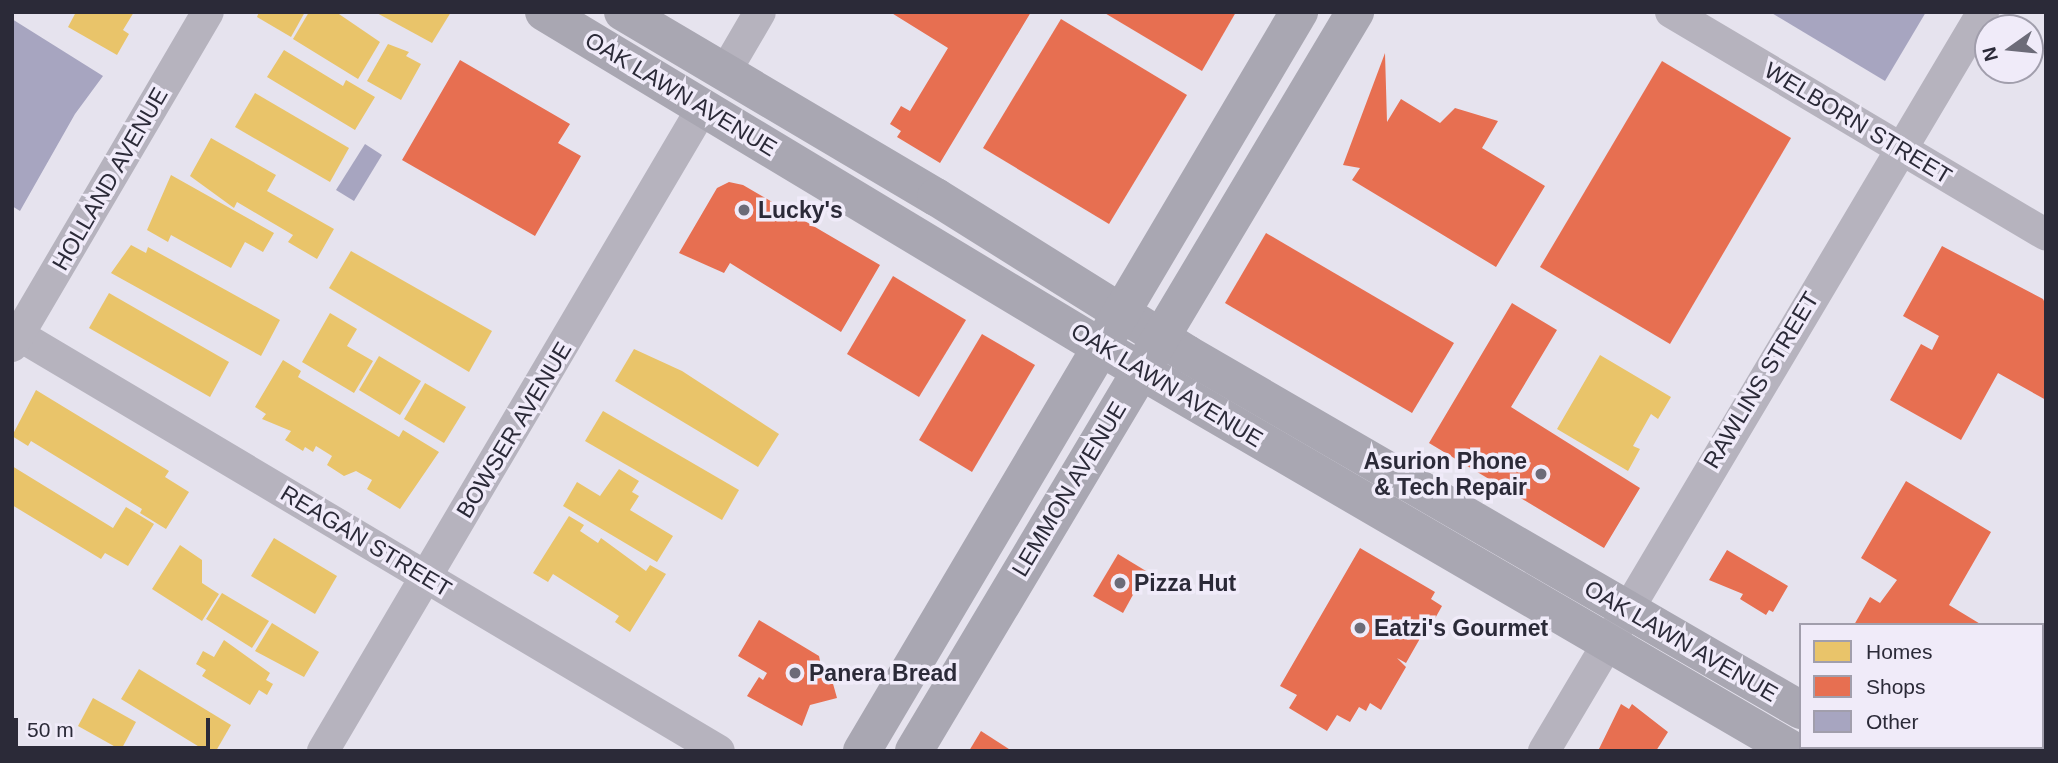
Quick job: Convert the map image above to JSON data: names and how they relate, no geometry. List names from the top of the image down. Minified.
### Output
{"streets":{"main road":["OAK LAWN AVENUE","LEMMON AVENUE"],"street":["WELBORN STREET","HOLLAND AVENUE","RAWLINS STREET","BOWSER AVENUE","REAGAN STREET"]},"crossings":[["OAK LAWN AVENUE","RAWLINS STREET"],["OAK LAWN AVENUE","BOWSER AVENUE"],["OAK LAWN AVENUE","LEMMON AVENUE"],["WELBORN STREET","RAWLINS STREET"],["HOLLAND AVENUE","REAGAN STREET"],["BOWSER AVENUE","REAGAN STREET"]],"places":["Lucky's","Asurion Phone & Tech Repair","Pizza Hut","Eatzi's Gourmet","Panera Bread"],"legend":["Homes","Shops","Other"],"scale_bar":"50 m","north":"left"}
